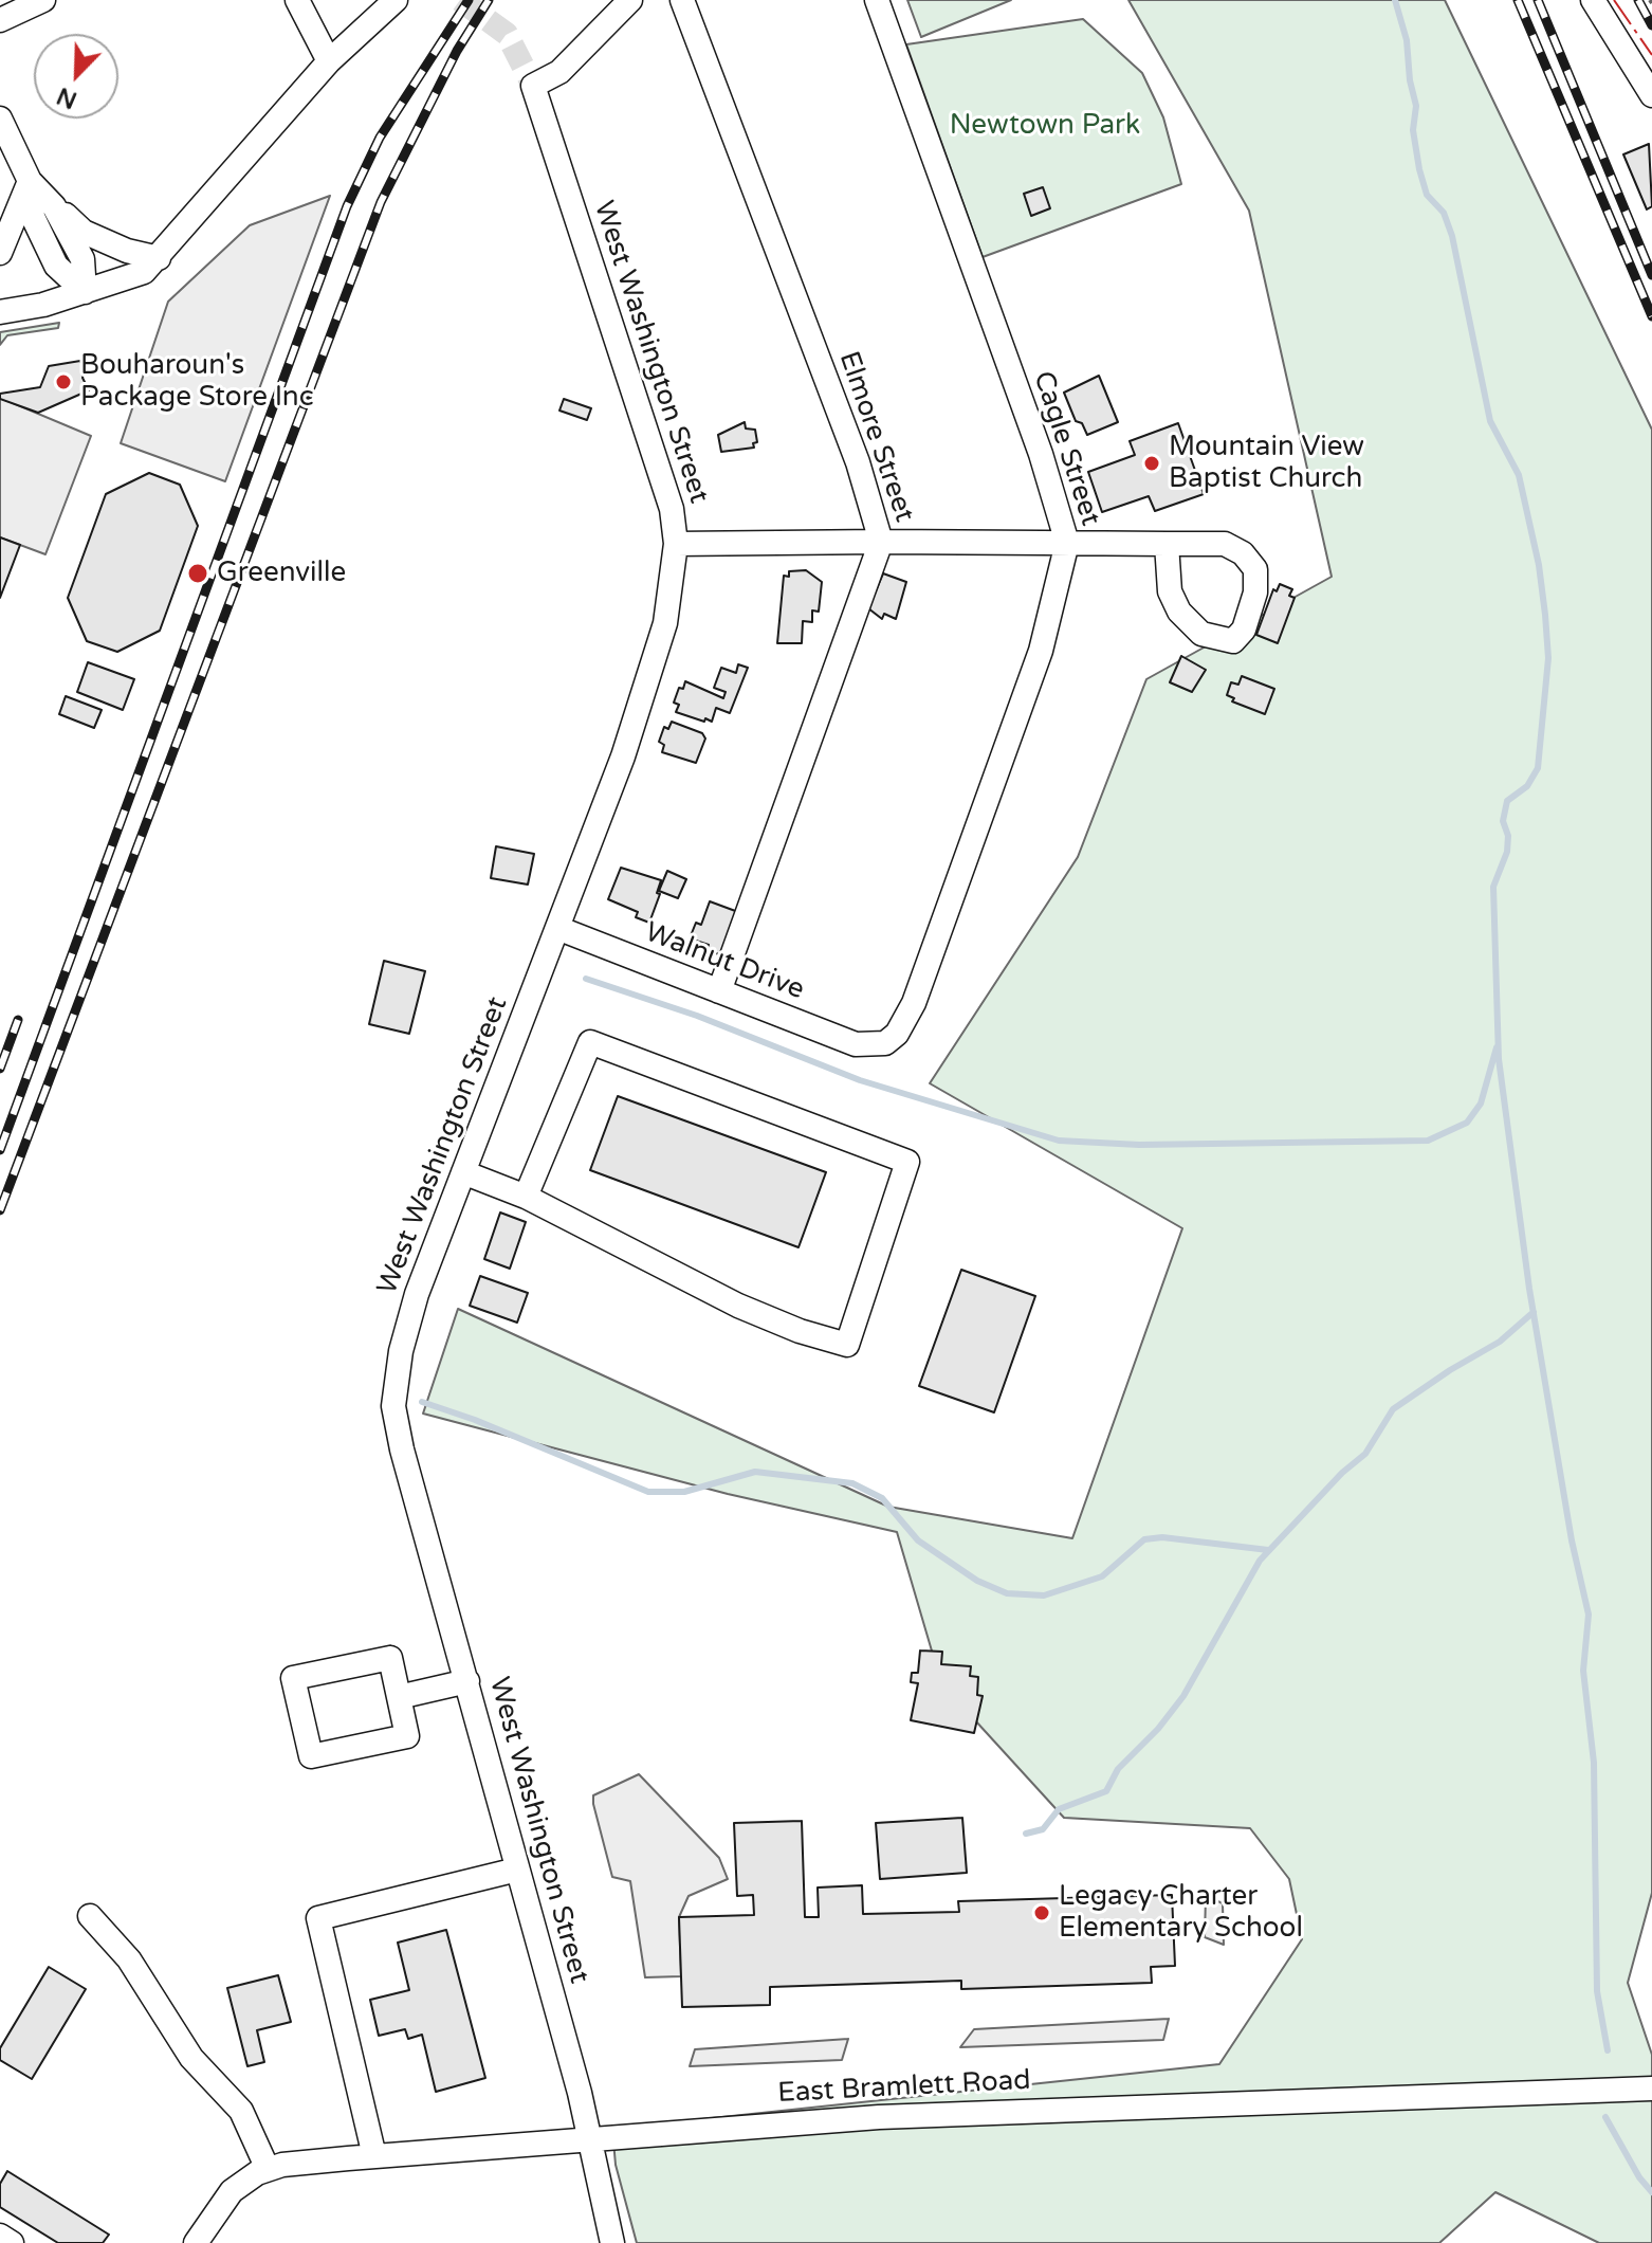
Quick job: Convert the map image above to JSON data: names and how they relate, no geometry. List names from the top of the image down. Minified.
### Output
{"streets":{"street":["West Washington Street","Elmore Street","Cagle Street","Walnut Drive","East Bramlett Road"]},"crossings":[["West Washington Street","Walnut Drive"],["West Washington Street","East Bramlett Road"],["Elmore Street","Walnut Drive"],["Cagle Street","Walnut Drive"]],"parks":["Newtown Park"],"places":["Bouharoun's Package Store Inc","Mountain View Baptist Church","Greenville","Legacy Charter Elementary School"],"north":"bottom left"}
